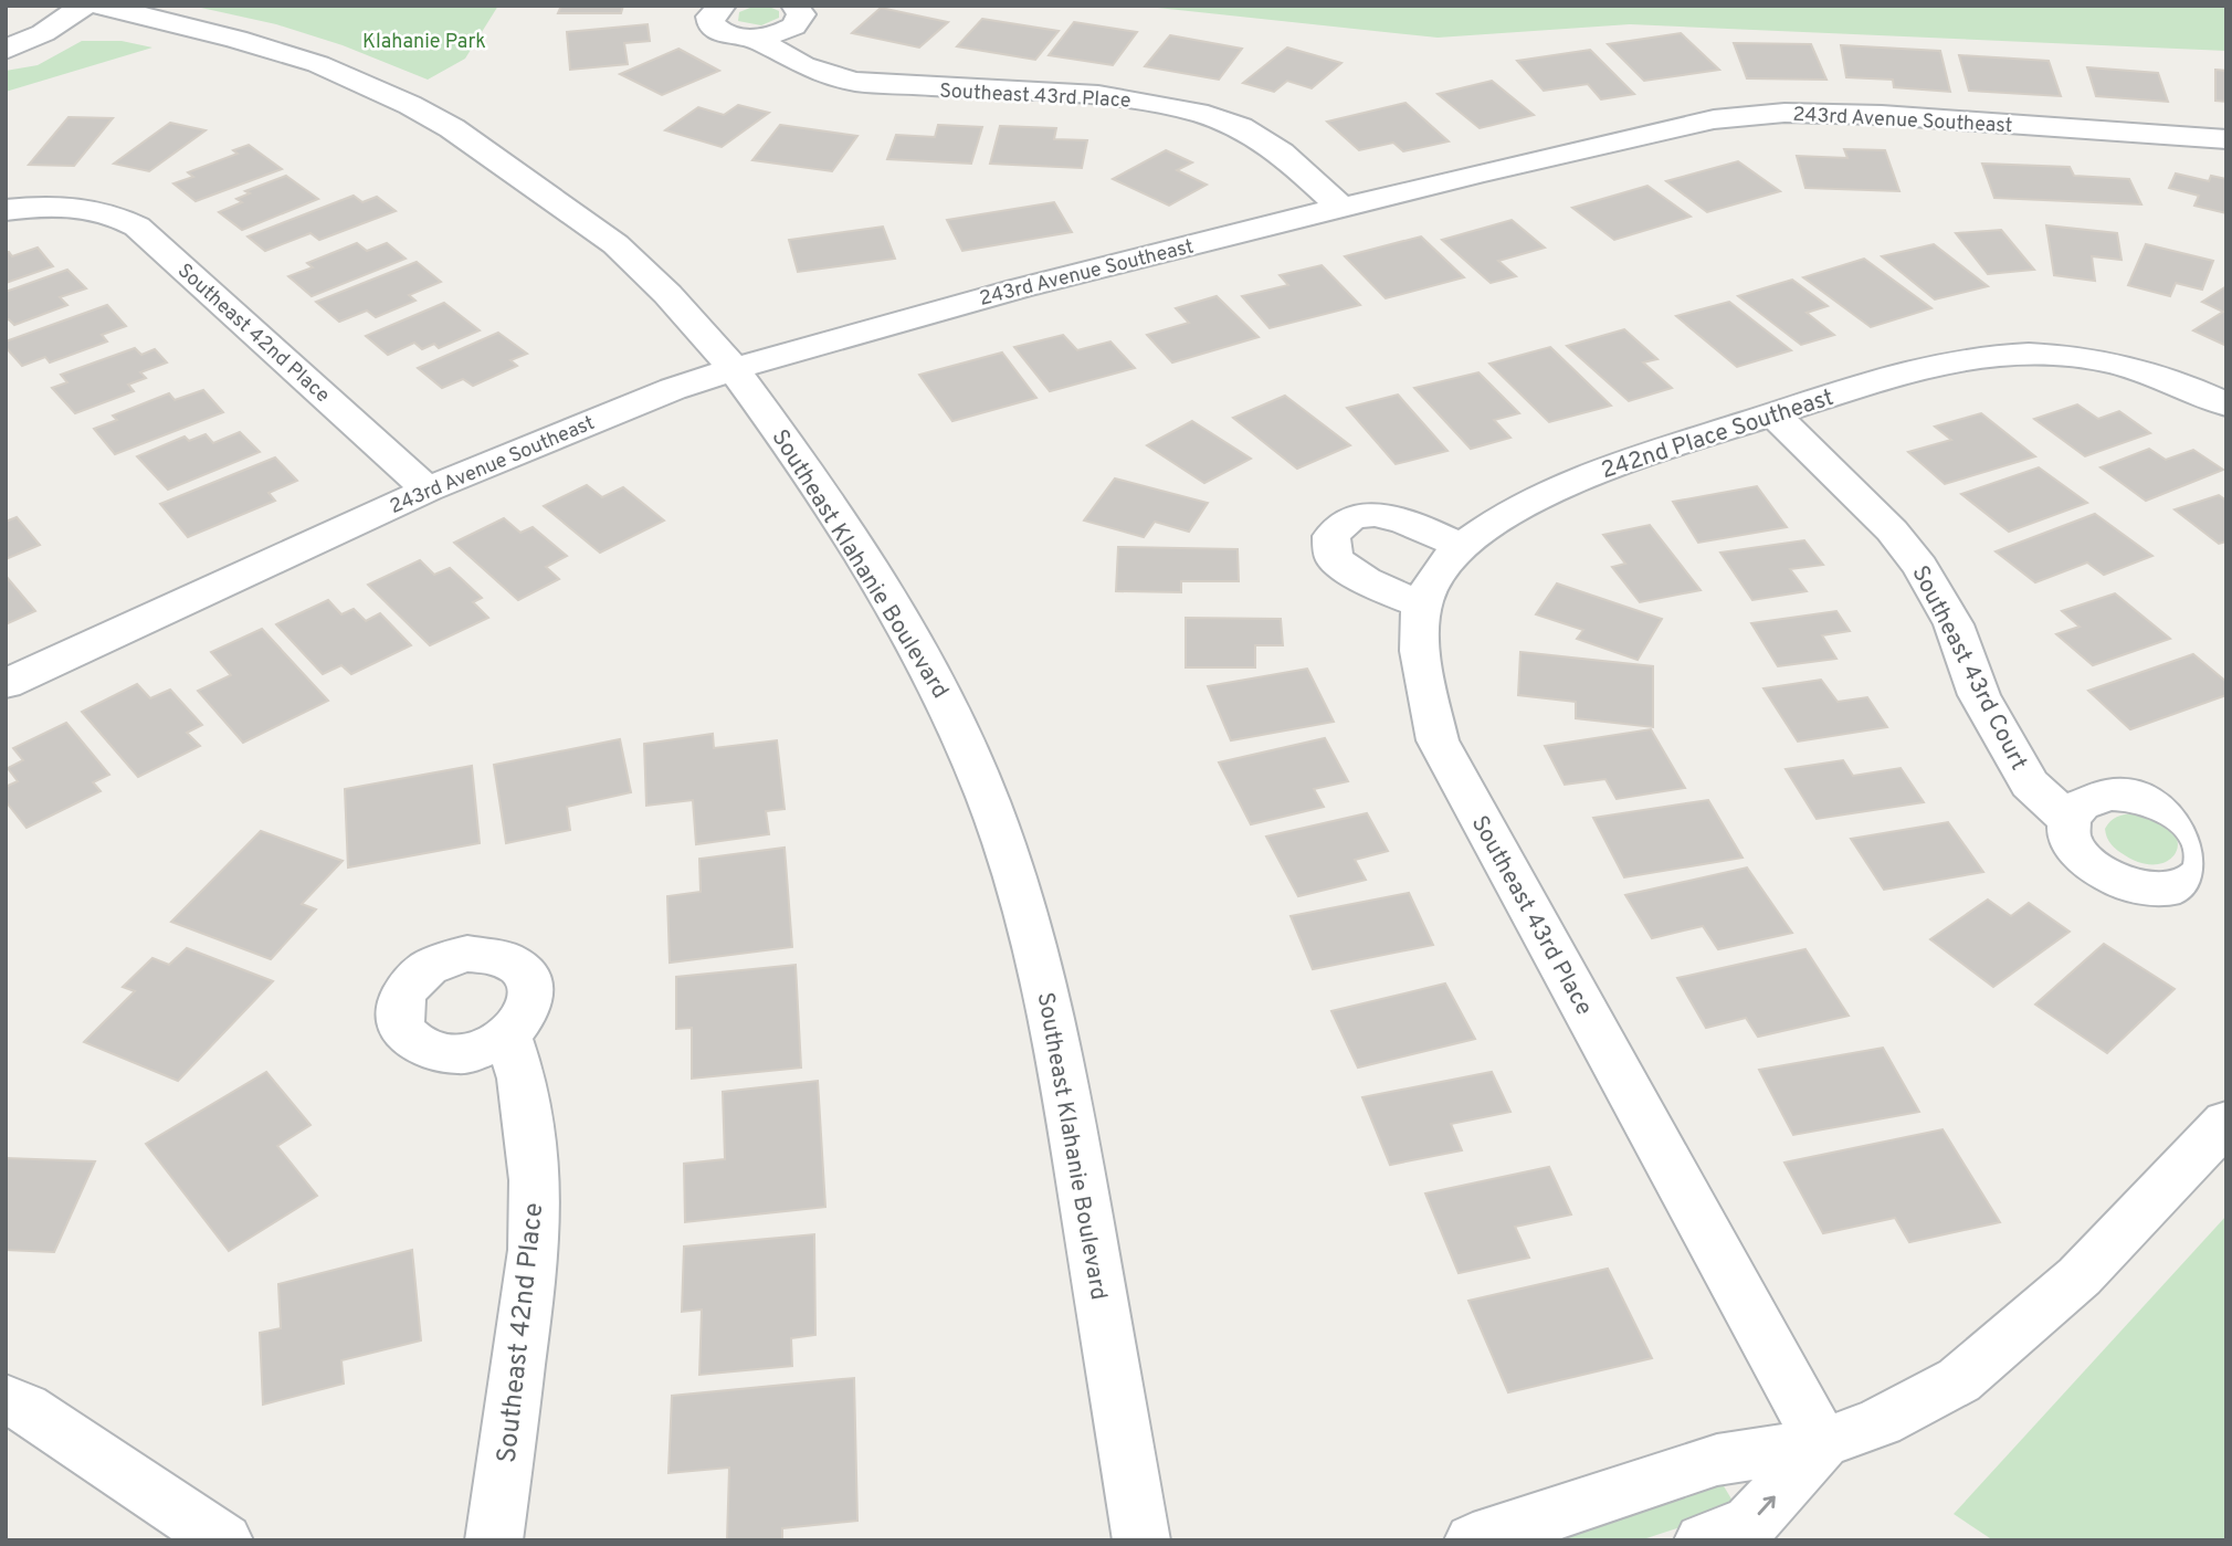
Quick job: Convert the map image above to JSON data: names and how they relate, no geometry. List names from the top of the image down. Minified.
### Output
{"streets":{"street":["Southeast 43rd Place","243rd Avenue Southeast","Southeast 42nd Place","242nd Place Southeast","Southeast Klahanie Boulevard","Southeast 43rd Court"]},"crossings":[["Southeast 43rd Place","243rd Avenue Southeast"],["Southeast 43rd Place","242nd Place Southeast"],["243rd Avenue Southeast","Southeast 42nd Place"],["243rd Avenue Southeast","Southeast Klahanie Boulevard"],["242nd Place Southeast","Southeast 43rd Court"]],"parks":["Klahanie Park"]}
